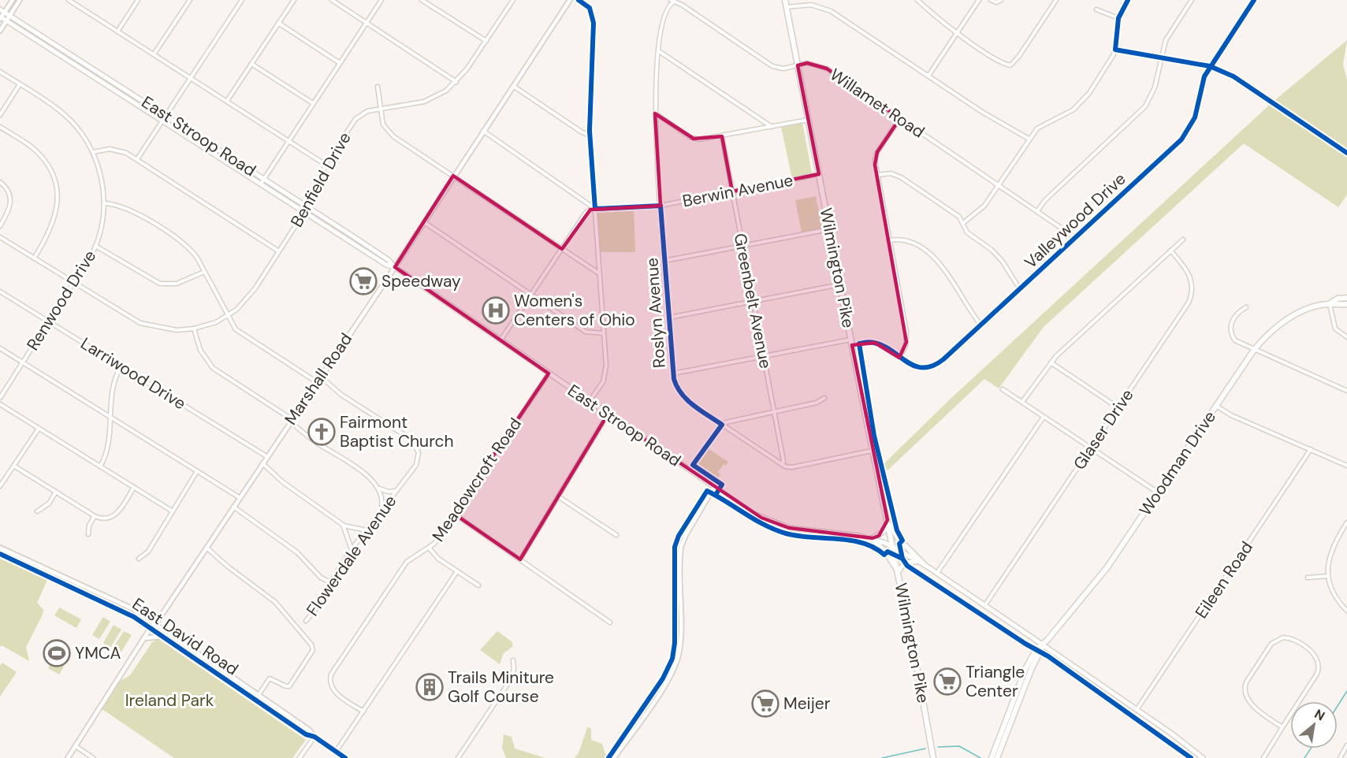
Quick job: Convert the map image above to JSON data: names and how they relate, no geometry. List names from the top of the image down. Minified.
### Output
{"streets":{"main road":["East Stroop Road","Wilmington Pike","Woodman Drive"],"street":["Willamet Road","Benfield Drive","Berwin Avenue","Valleywood Drive","Renwood Drive","Greenbelt Avenue","Roslyn Avenue","Larriwood Drive","Marshall Road","Glaser Drive","Meadowcroft Road","Flowerdale Avenue","Eileen Road","East David Road"]},"crossings":[["Willamet Road","Valleywood Drive"],["Willamet Road","Wilmington Pike"],["Willamet Road","Roslyn Avenue"],["East Stroop Road","Benfield Drive"],["East Stroop Road","Wilmington Pike"],["East Stroop Road","Marshall Road"],["East Stroop Road","Glaser Drive"],["East Stroop Road","Woodman Drive"],["East Stroop Road","Meadowcroft Road"],["East Stroop Road","Eileen Road"],["Benfield Drive","Renwood Drive"],["Berwin Avenue","Wilmington Pike"],["Berwin Avenue","Greenbelt Avenue"],["Berwin Avenue","Roslyn Avenue"],["Valleywood Drive","Wilmington Pike"],["Valleywood Drive","Greenbelt Avenue"],["Valleywood Drive","Roslyn Avenue"],["Renwood Drive","Larriwood Drive"],["Greenbelt Avenue","Roslyn Avenue"],["Larriwood Drive","Marshall Road"],["Marshall Road","Flowerdale Avenue"],["Marshall Road","East David Road"],["Flowerdale Avenue","East David Road"]],"parks":["Ireland Park"],"places":{"supermarket":["Speedway","Triangle Center","Meijer"],"hospital":["Women's Centers of Ohio"],"church":["Fairmont Baptist Church"],"sports":["YMCA"],"building":["Trails Miniture Golf Course"]},"north":"top right"}
